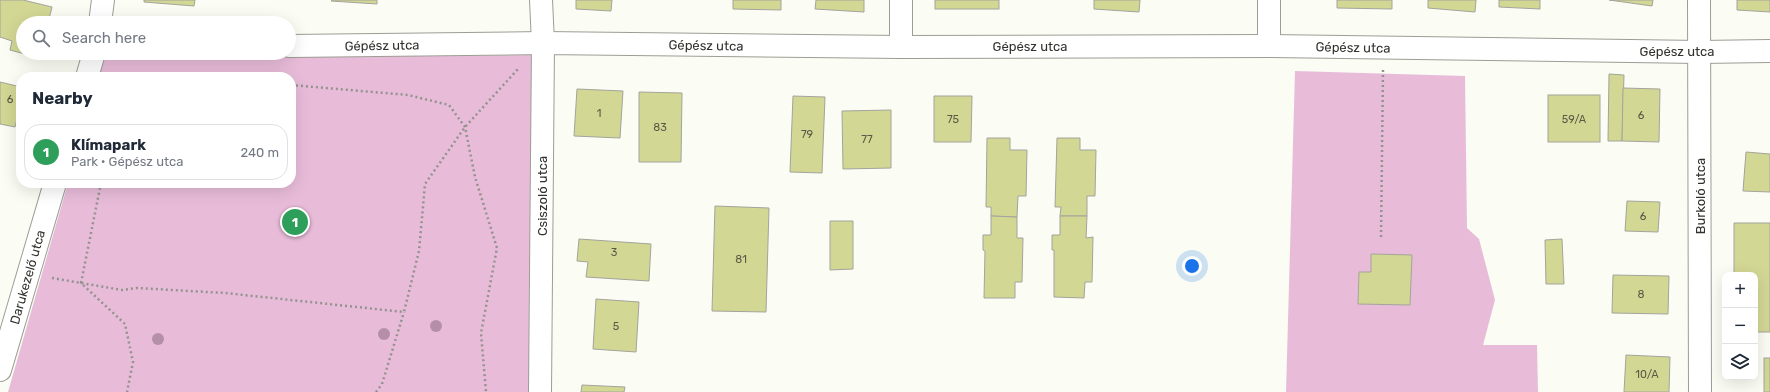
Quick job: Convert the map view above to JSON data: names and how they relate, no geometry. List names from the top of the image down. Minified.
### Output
{"streets":{"street":["Gépész utca","Csiszoló utca","Burkoló utca","Darukezelő utca"]},"crossings":[["Gépész utca","Csiszoló utca"],["Gépész utca","Burkoló utca"]],"house_numbers":["6","1","6","75","59/A","83","79","77","6","3","81","8","5","10/A"],"page":{"search":"Search here","heading":"Nearby","list":[{"mark":"1","name":"Klímapark","note":"Park · Gépész utca","value":"240 m"}],"pins":"1","map_buttons":["+","−"]}}
